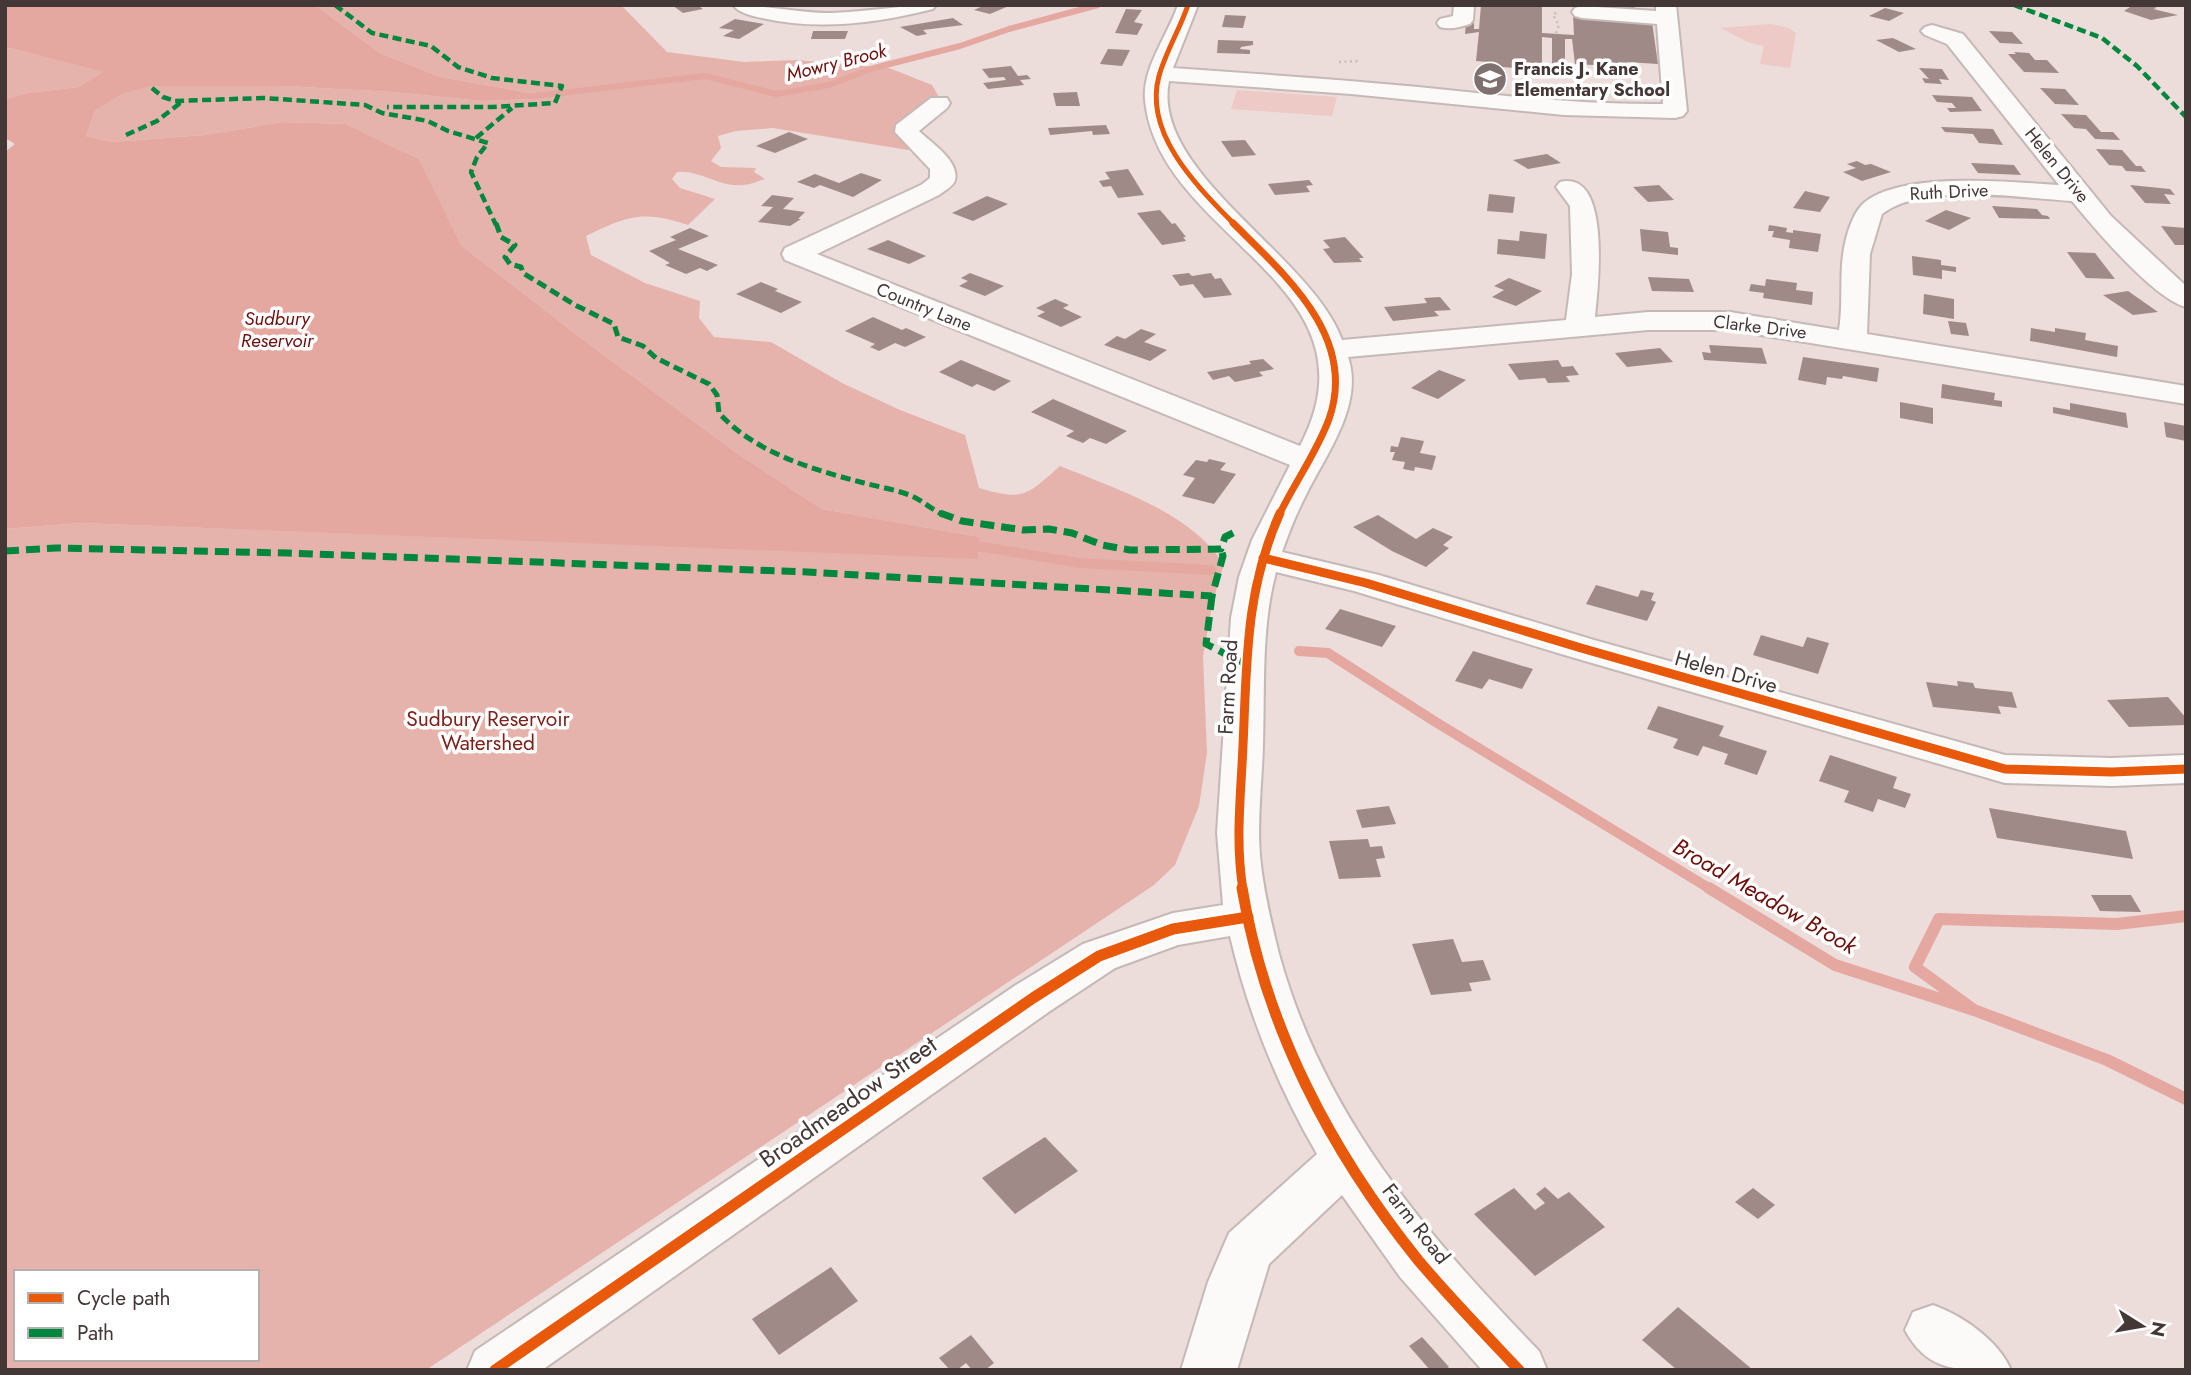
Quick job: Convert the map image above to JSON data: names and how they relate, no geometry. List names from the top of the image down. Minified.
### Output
{"streets":{"street":["Helen Drive","Ruth Drive","Country Lane","Clarke Drive","Farm Road","Broadmeadow Street"]},"crossings":[["Helen Drive","Ruth Drive"],["Helen Drive","Farm Road"],["Ruth Drive","Clarke Drive"],["Country Lane","Farm Road"],["Clarke Drive","Farm Road"],["Farm Road","Broadmeadow Street"]],"water":["Mowry Brook","Sudbury Reservoir","Broad Meadow Brook"],"parks":["Sudbury Reservoir Watershed"],"places":{"school or university":["Francis J. Kane Elementary School"]},"legend":["Cycle path","Path"],"north":"right"}
